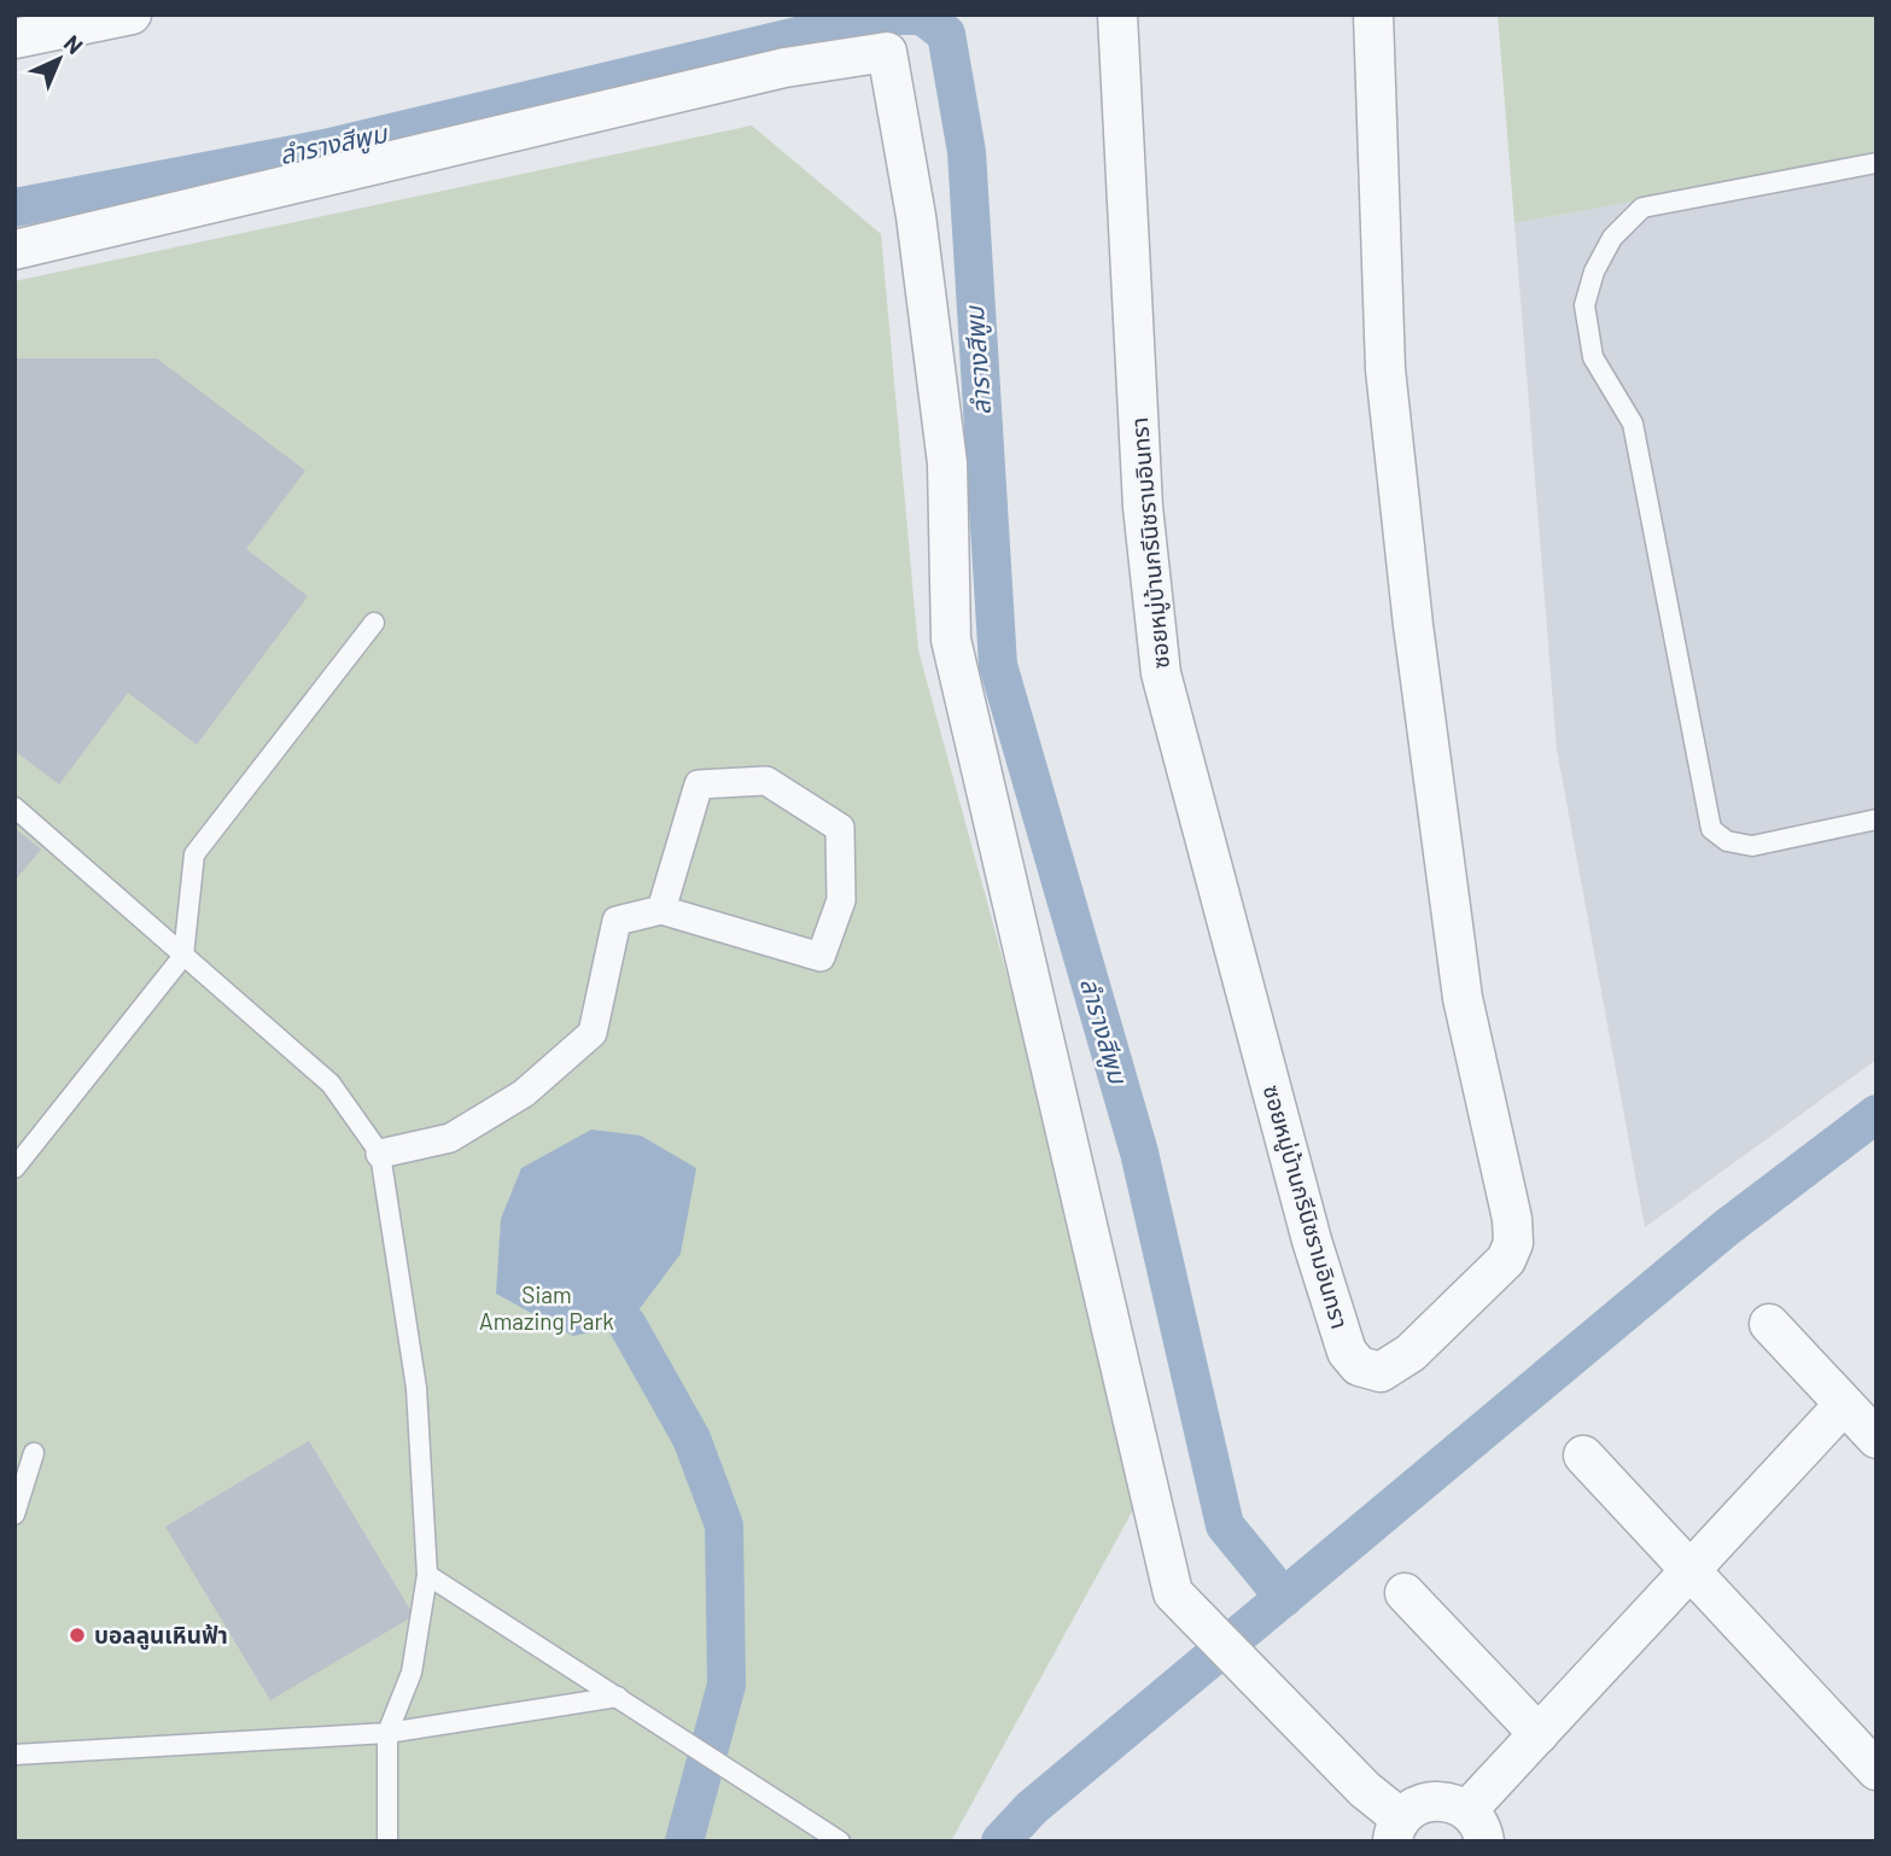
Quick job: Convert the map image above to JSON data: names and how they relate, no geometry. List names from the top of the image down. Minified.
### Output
{"streets":{"street":["ซอยหมู่บ้านกรีนิชรามอินทรา"]},"water":["ลำรางสีพูม"],"parks":["Siam Amazing Park"],"places":["บอลลูนเหินฟ้า"],"north":"top right"}
